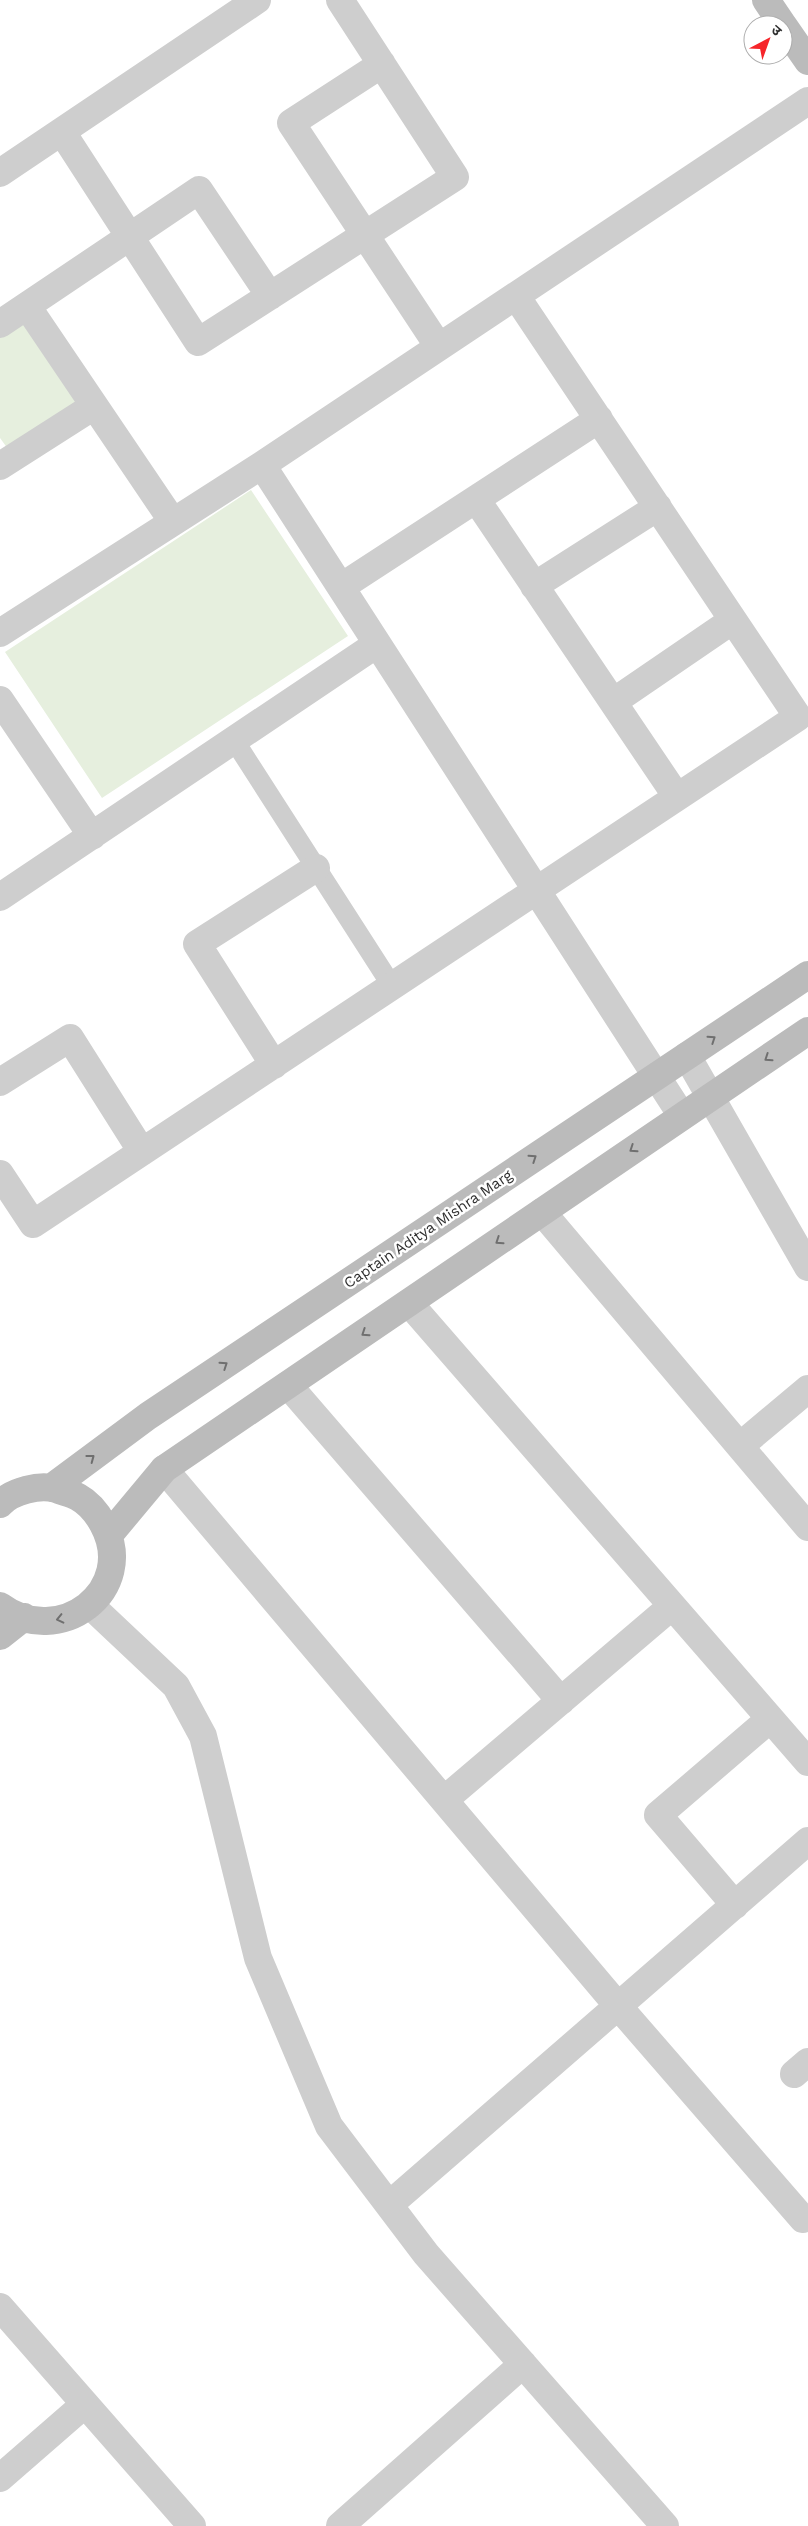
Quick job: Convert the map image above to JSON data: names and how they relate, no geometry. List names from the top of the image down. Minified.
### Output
{"streets":{"street":["Captain Aditya Mishra Marg"]},"north":"top right"}
